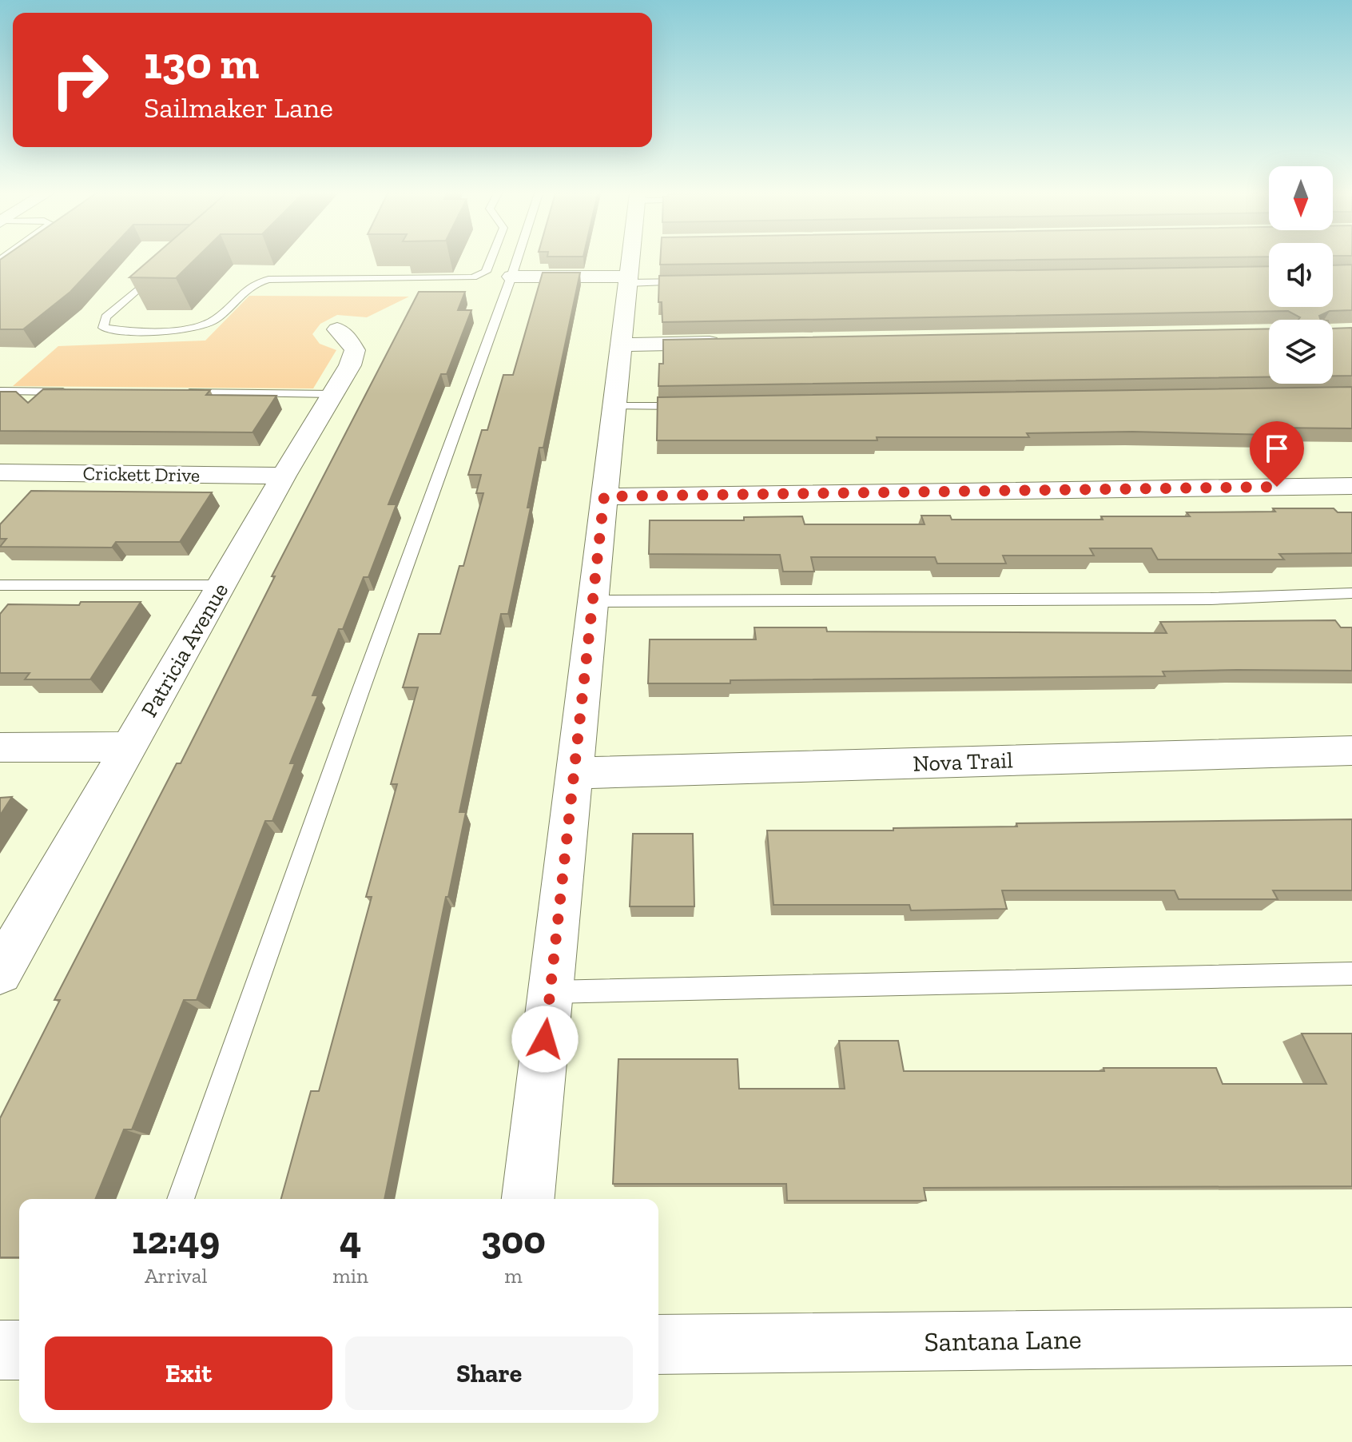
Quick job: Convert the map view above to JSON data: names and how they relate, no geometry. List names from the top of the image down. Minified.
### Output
{"streets":{"street":["Crickett Drive","Patricia Avenue","Nova Trail","Santana Lane"]},"crossings":[["Crickett Drive","Patricia Avenue"]],"north":"bottom","page":{"turn":["130 m","Sailmaker Lane"],"eta":["12:49","Arrival","4","min","300","m"],"buttons":["Exit","Share"]}}
